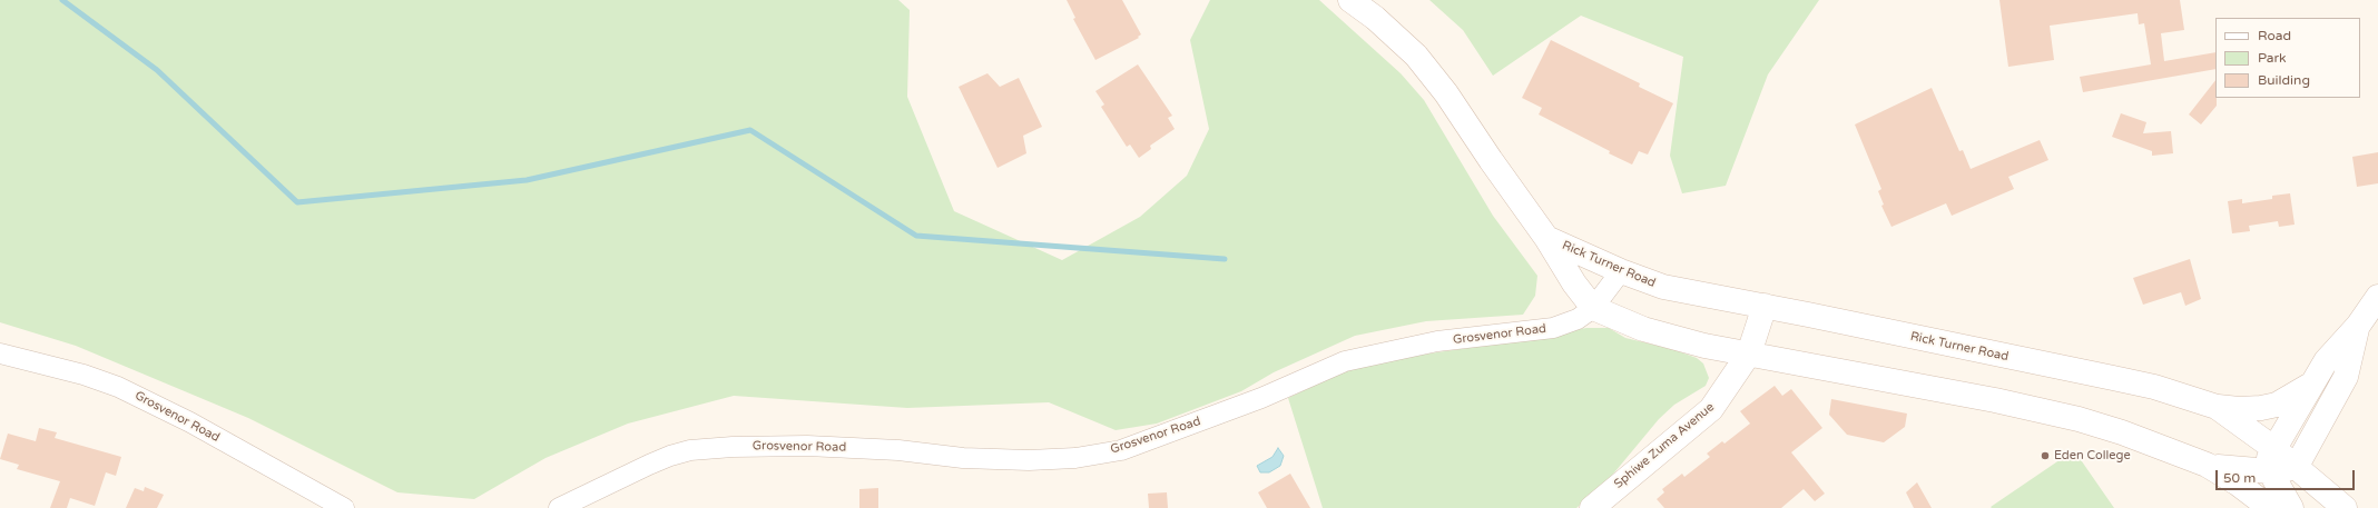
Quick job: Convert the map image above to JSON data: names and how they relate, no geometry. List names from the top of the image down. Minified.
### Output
{"streets":{"main road":["Rick Turner Road","Sphiwe Zuma Avenue"],"street":["Grosvenor Road"]},"crossings":[["Rick Turner Road","Grosvenor Road"],["Rick Turner Road","Sphiwe Zuma Avenue"]],"places":["Eden College"],"legend":["Road","Park","Building"],"scale_bar":"50 m"}
